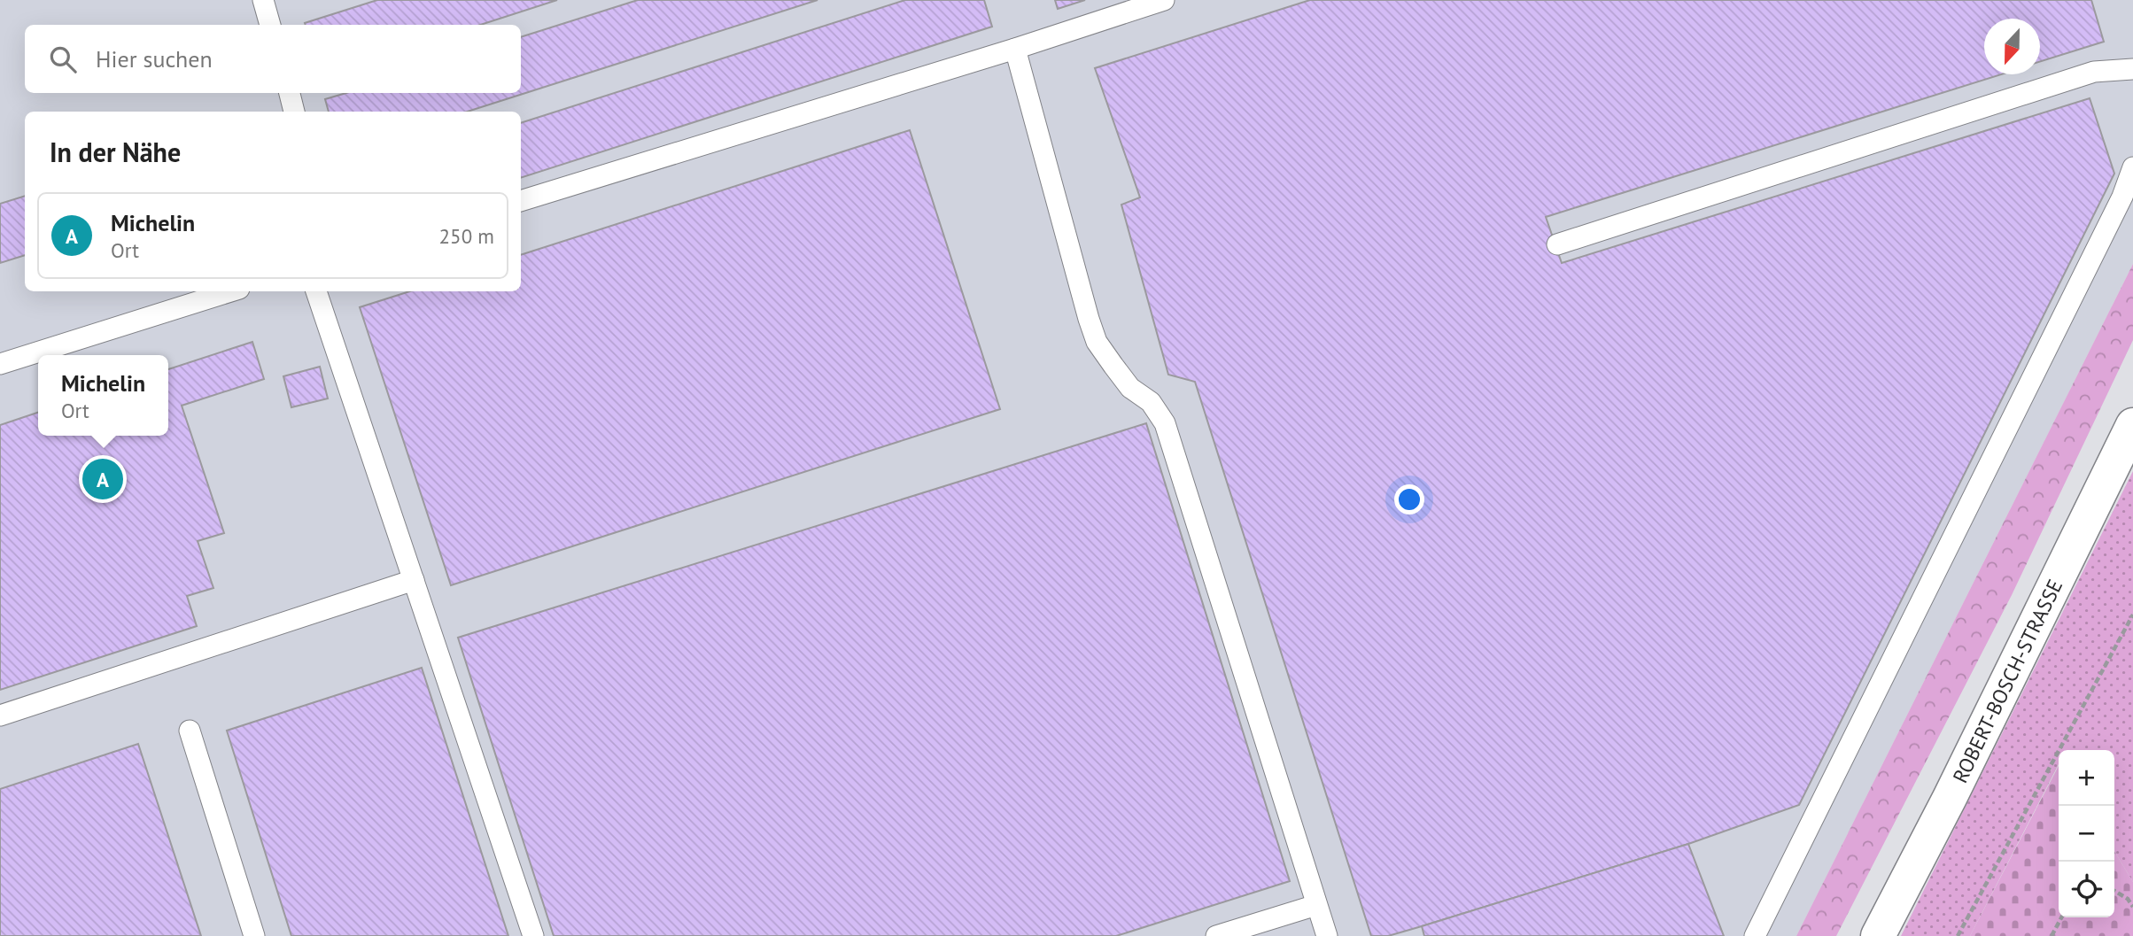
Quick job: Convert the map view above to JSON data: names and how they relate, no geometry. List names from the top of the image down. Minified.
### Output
{"streets":{"main road":["ROBERT-BOSCH-STRASSE"]},"north":"bottom","page":{"search":"Hier suchen","heading":"In der Nähe","list":[{"mark":"A","name":"Michelin","note":"Ort","value":"250 m"}],"popup":["Michelin","Ort"],"pins":"A","map_buttons":["+","−"]}}
